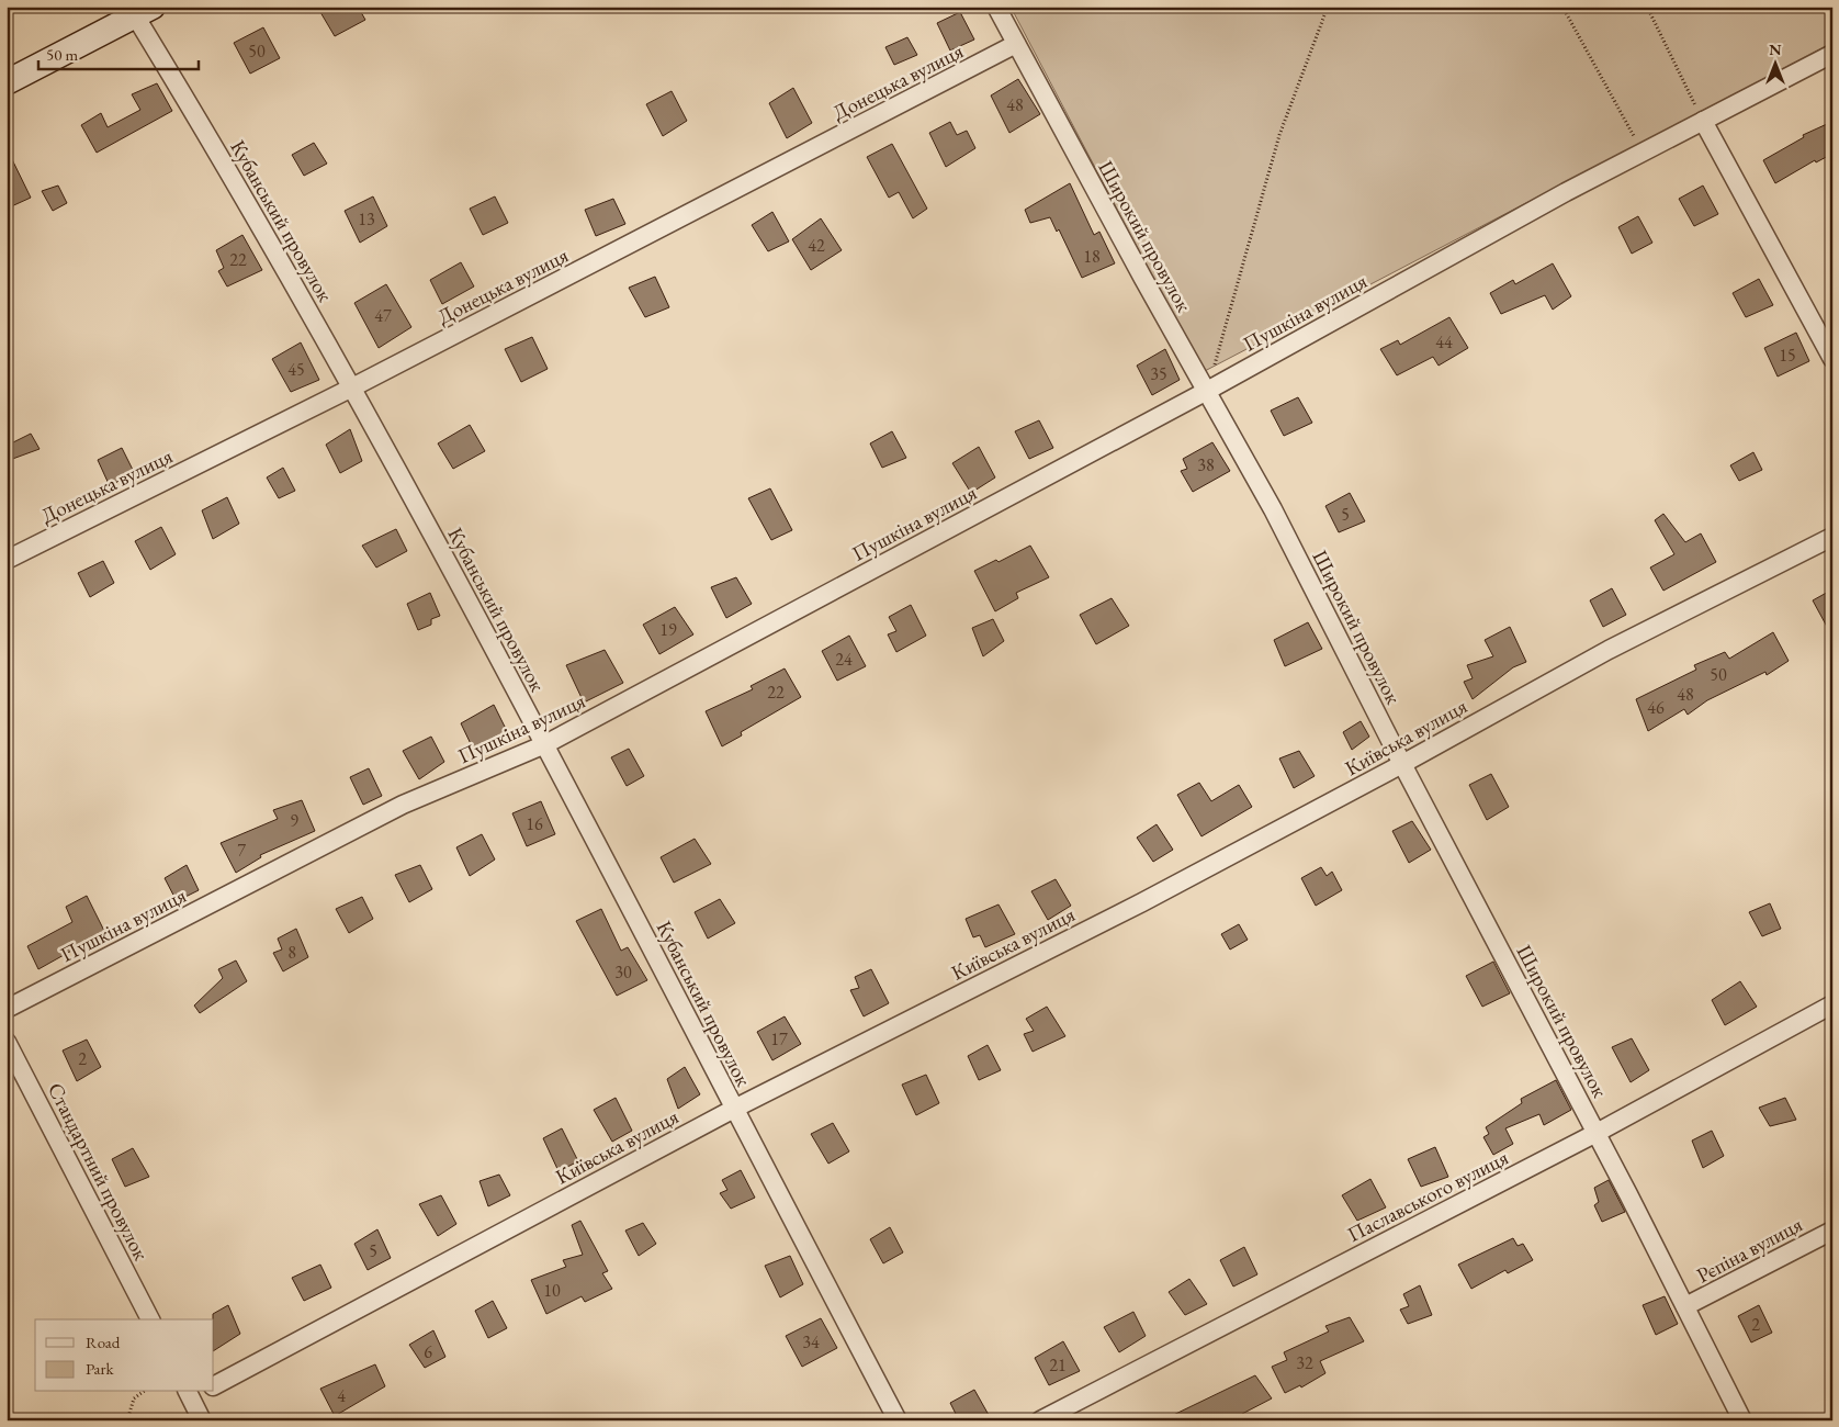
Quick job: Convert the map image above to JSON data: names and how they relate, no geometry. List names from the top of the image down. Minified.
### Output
{"streets":{"street":["Донецька вулиця","Кубанський провулок","Широкий провулок","Пушкіна вулиця","Київська вулиця","Стандартний провулок","Паславського вулиця","Рєпіна вулиця"]},"crossings":[["Донецька вулиця","Кубанський провулок"],["Донецька вулиця","Широкий провулок"],["Кубанський провулок","Пушкіна вулиця"],["Кубанський провулок","Київська вулиця"],["Широкий провулок","Пушкіна вулиця"],["Широкий провулок","Київська вулиця"],["Широкий провулок","Паславського вулиця"],["Широкий провулок","Рєпіна вулиця"]],"house_numbers":["50","48","13","42","18","22","47","44","15","45","35","38","5","19","24","50","22","48","46","9","16","7","8","30","17","2","5","10","2","34","6","32","21","4"],"legend":["Road","Park"],"scale_bar":"50 m","north":"top"}
